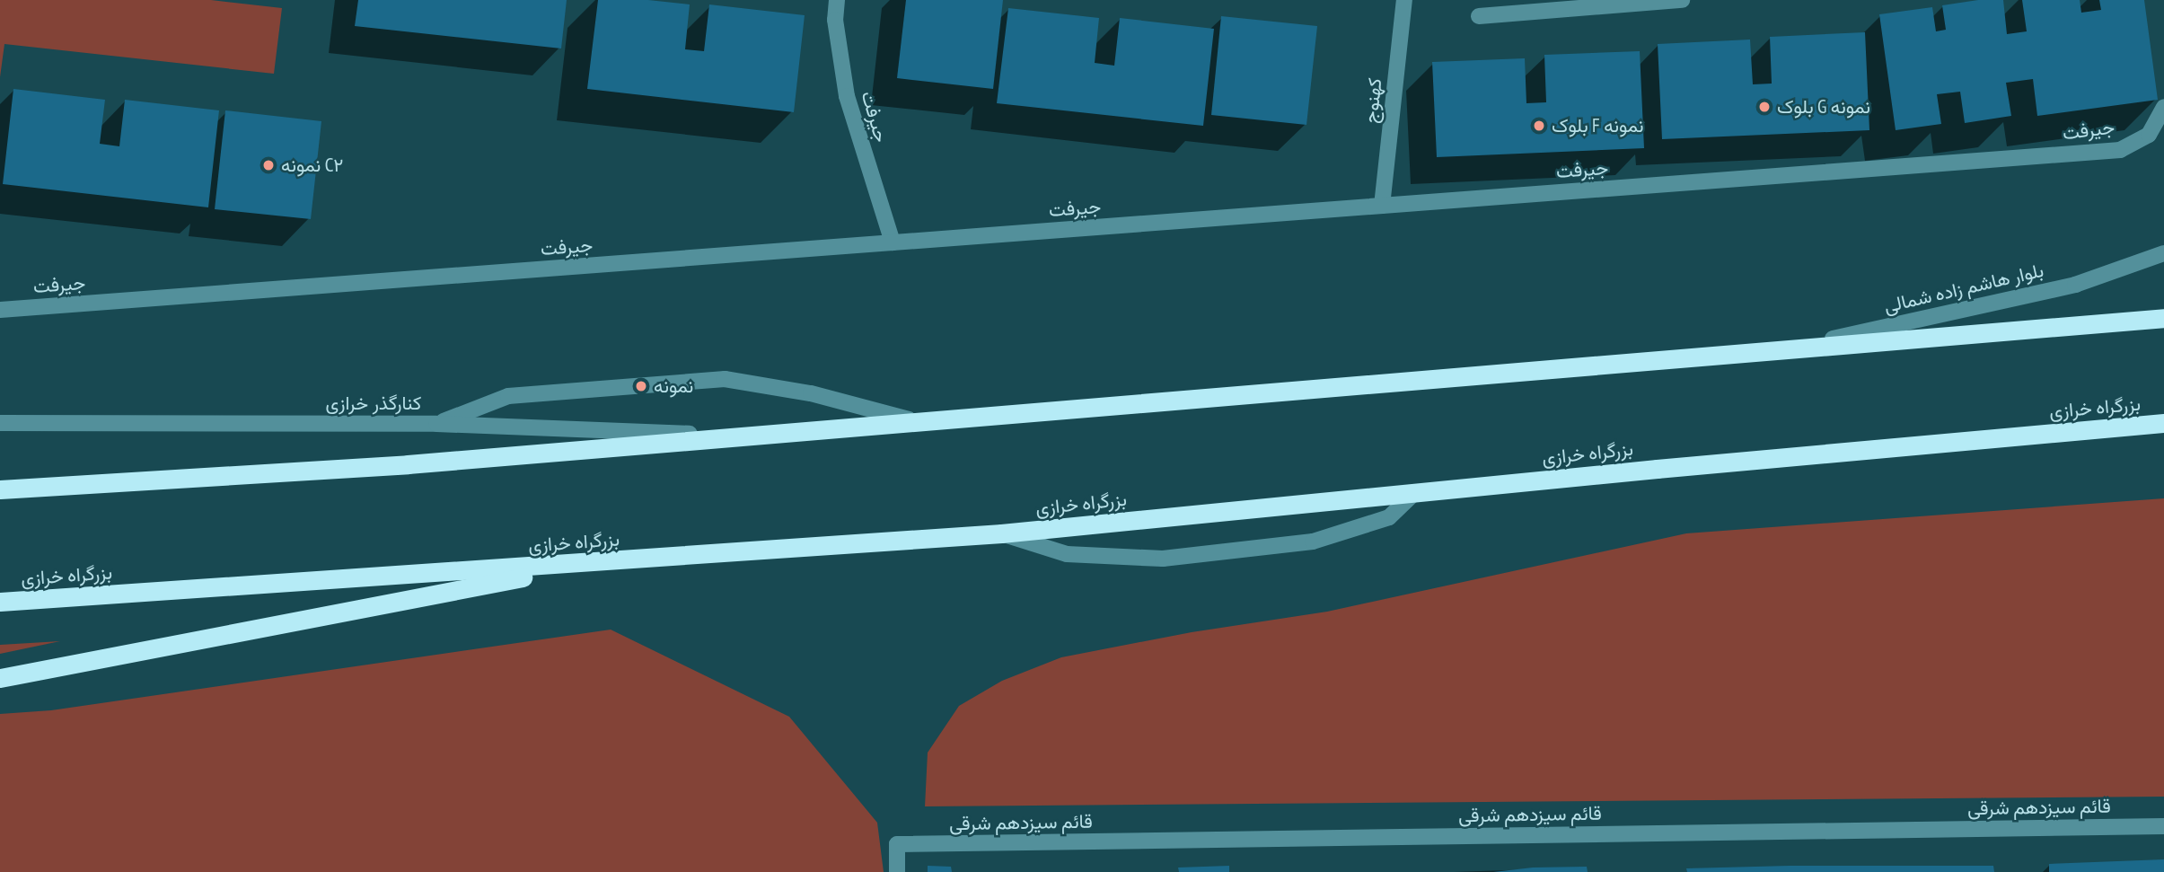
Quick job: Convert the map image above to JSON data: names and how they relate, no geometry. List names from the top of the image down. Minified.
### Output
{"streets":{"highway":["بزرگراه خرازی"],"street":["كهنوج","جیرفت","جيرفت","بلوار هاشم زاده شمالی","کنارگذر خرازی","قائم سیزدهم شرقی"]},"crossings":[["كهنوج","جيرفت"],["جیرفت","جيرفت"]],"places":["بلوک G نمونه","بلوک F نمونه","نمونه C۲","نمونه"]}
